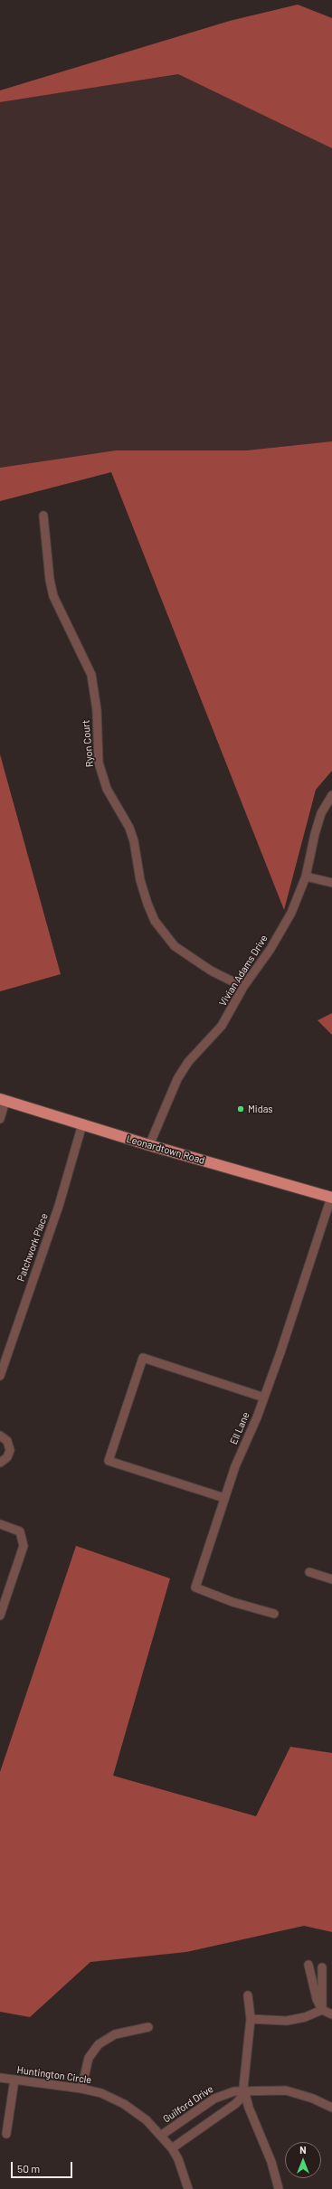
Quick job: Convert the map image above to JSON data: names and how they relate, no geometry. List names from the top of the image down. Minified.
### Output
{"streets":{"highway":["Leonardtown Road"],"street":["Ryon Court","Vivian Adams Drive","Patchwork Place","Ell Lane","Huntington Circle","Guilford Drive"]},"crossings":[["Ryon Court","Vivian Adams Drive"],["Vivian Adams Drive","Leonardtown Road"],["Leonardtown Road","Patchwork Place"],["Leonardtown Road","Ell Lane"],["Huntington Circle","Guilford Drive"]],"places":["Midas"],"scale_bar":"50 m","north":"top"}
